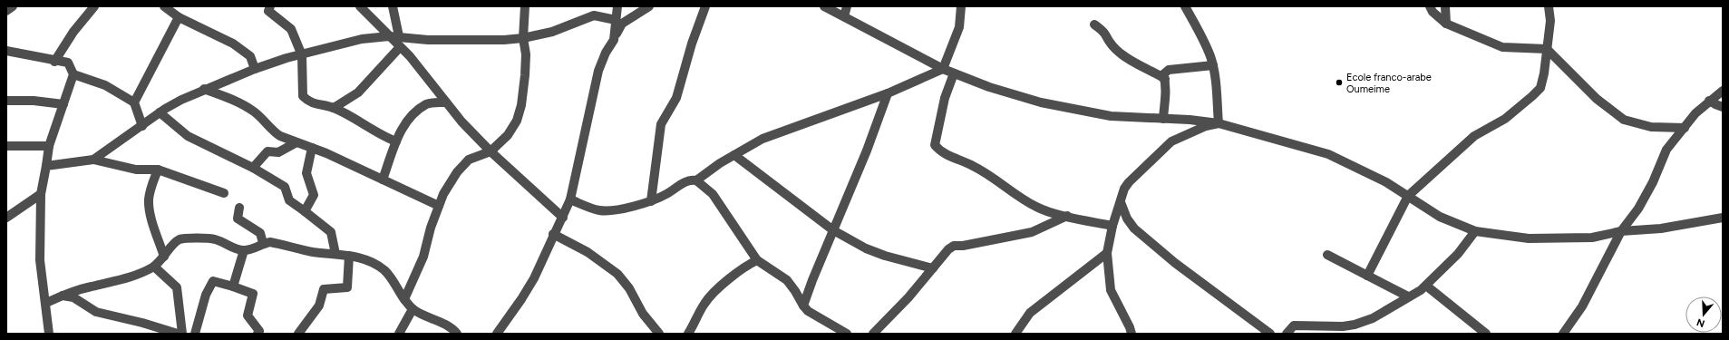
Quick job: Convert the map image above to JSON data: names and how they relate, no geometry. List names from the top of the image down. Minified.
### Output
{"places":["Ecole franco-arabe Oumeime"],"north":"bottom"}
